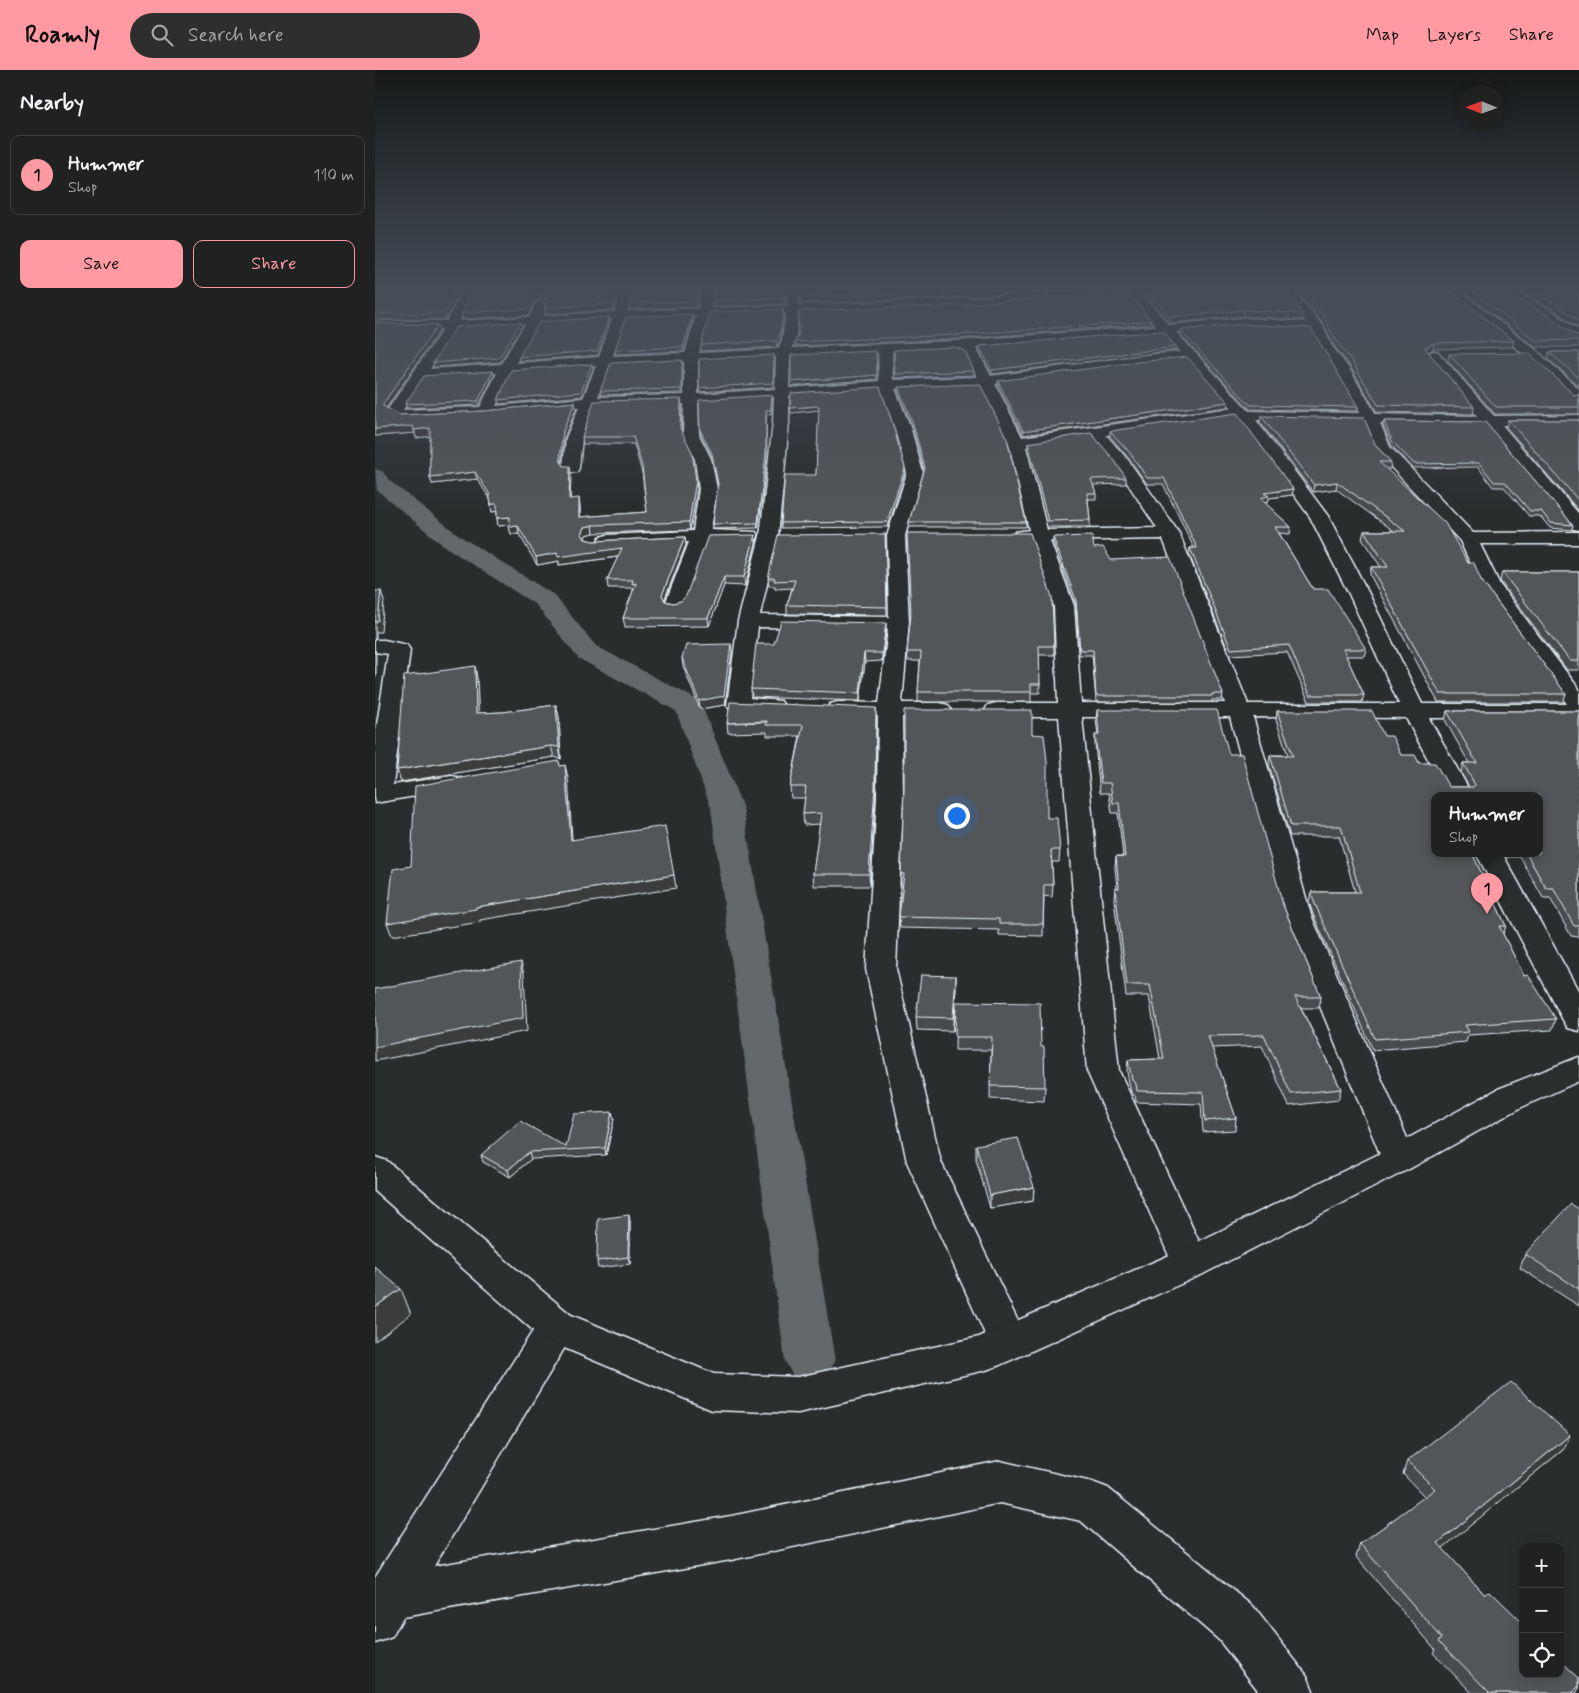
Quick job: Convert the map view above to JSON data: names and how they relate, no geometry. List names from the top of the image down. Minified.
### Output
{"north":"left","page":{"header":"Roamly","search":"Search here","nav":["Map","Layers","Share"],"heading":"Nearby","list":[{"mark":"1","name":"Hummer","note":"Shop","value":"110 m"}],"buttons":["Save","Share"],"popup":["Hummer","Shop"],"pins":"1","map_buttons":["+","−"]}}
